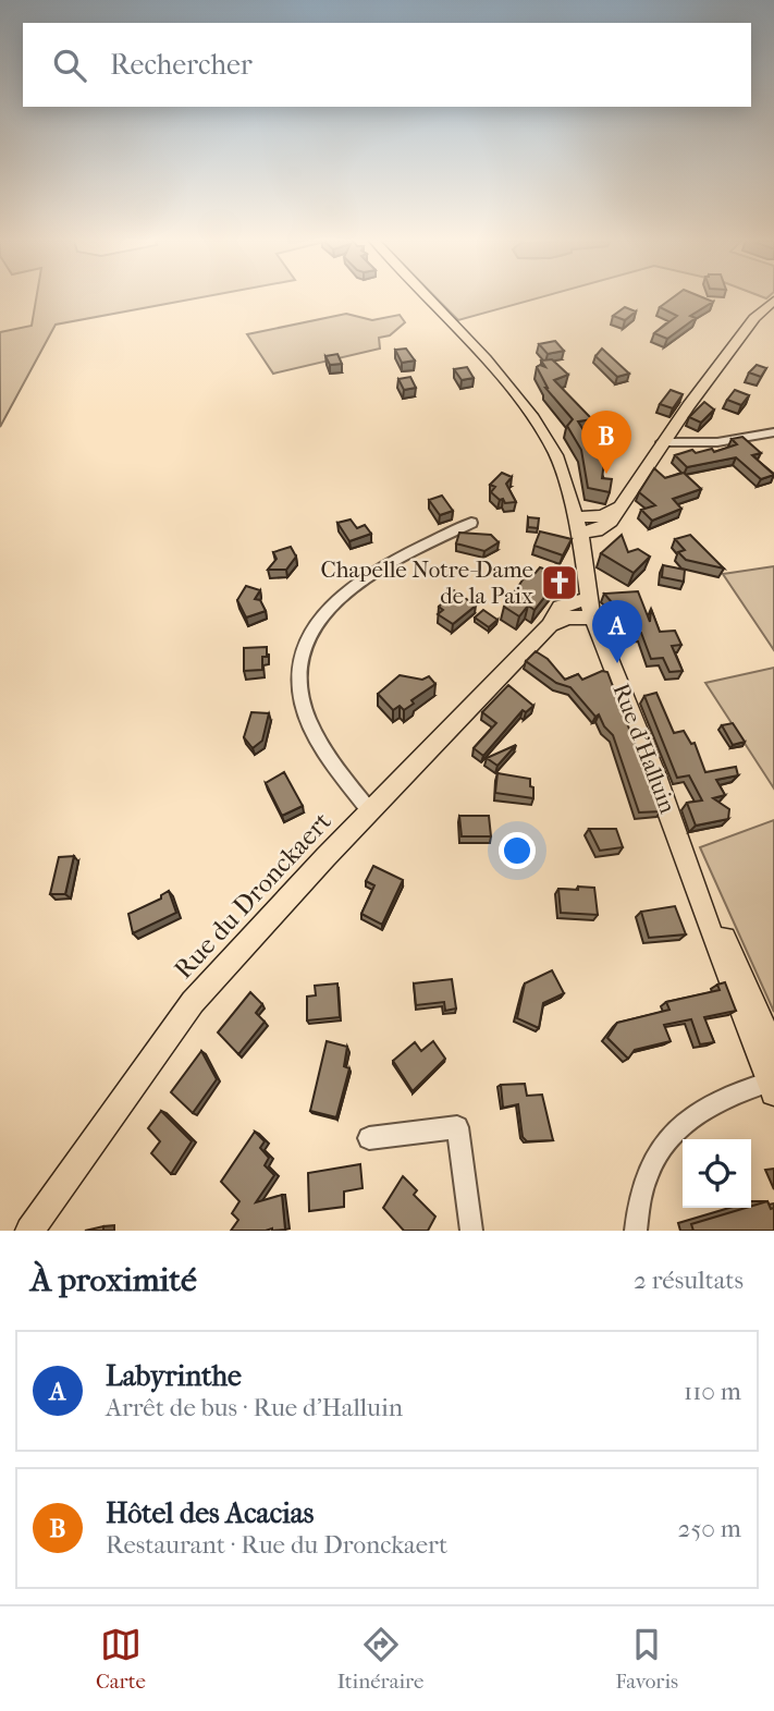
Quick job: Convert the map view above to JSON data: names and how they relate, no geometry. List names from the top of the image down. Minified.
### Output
{"streets":{"main road":["Rue d'Halluin","Rue du Dronckaert"]},"crossings":[["Rue d'Halluin","Rue du Dronckaert"]],"places":{"church":["Chapelle Notre-Dame de la Paix"]},"page":{"search":"Rechercher","pins":["B","A"],"heading":["À proximité","2 résultats"],"list":[{"mark":"A","name":"Labyrinthe","note":"Arrêt de bus · Rue d'Halluin","value":"110 m"},{"mark":"B","name":"Hôtel des Acacias","note":"Restaurant · Rue du Dronckaert","value":"250 m"}],"nav":["Carte","Itinéraire","Favoris"]}}
